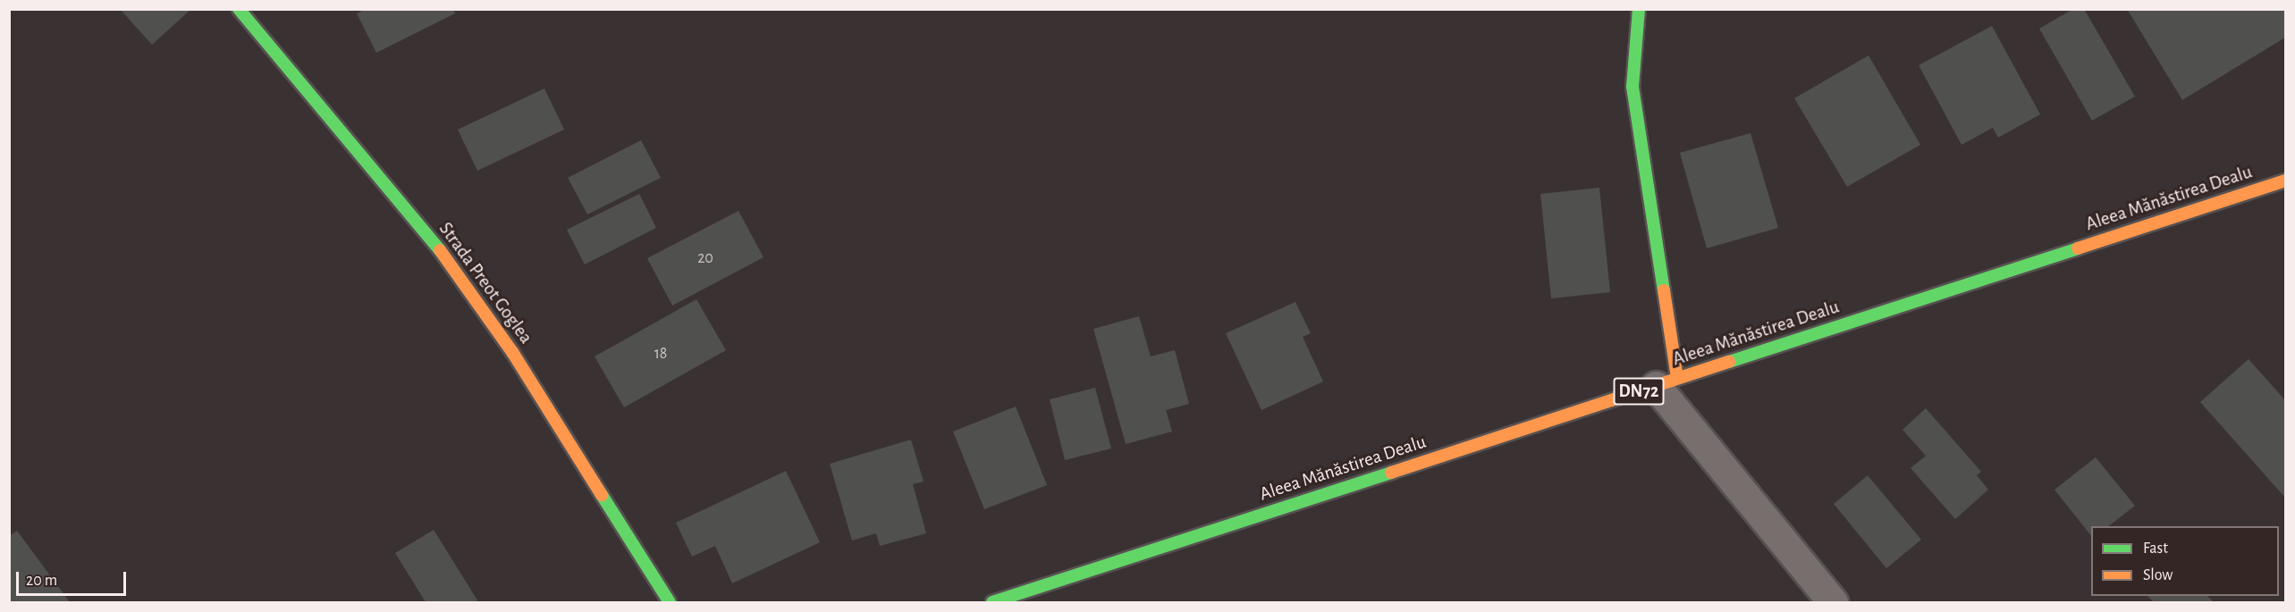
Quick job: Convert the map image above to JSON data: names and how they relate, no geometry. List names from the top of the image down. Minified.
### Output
{"streets":{"main road":["Aleea Mănăstirea Dealu","Strada Preot Goglea","DN72"]},"house_numbers":["20","18"],"legend":["Fast","Slow"],"scale_bar":"20 m"}
